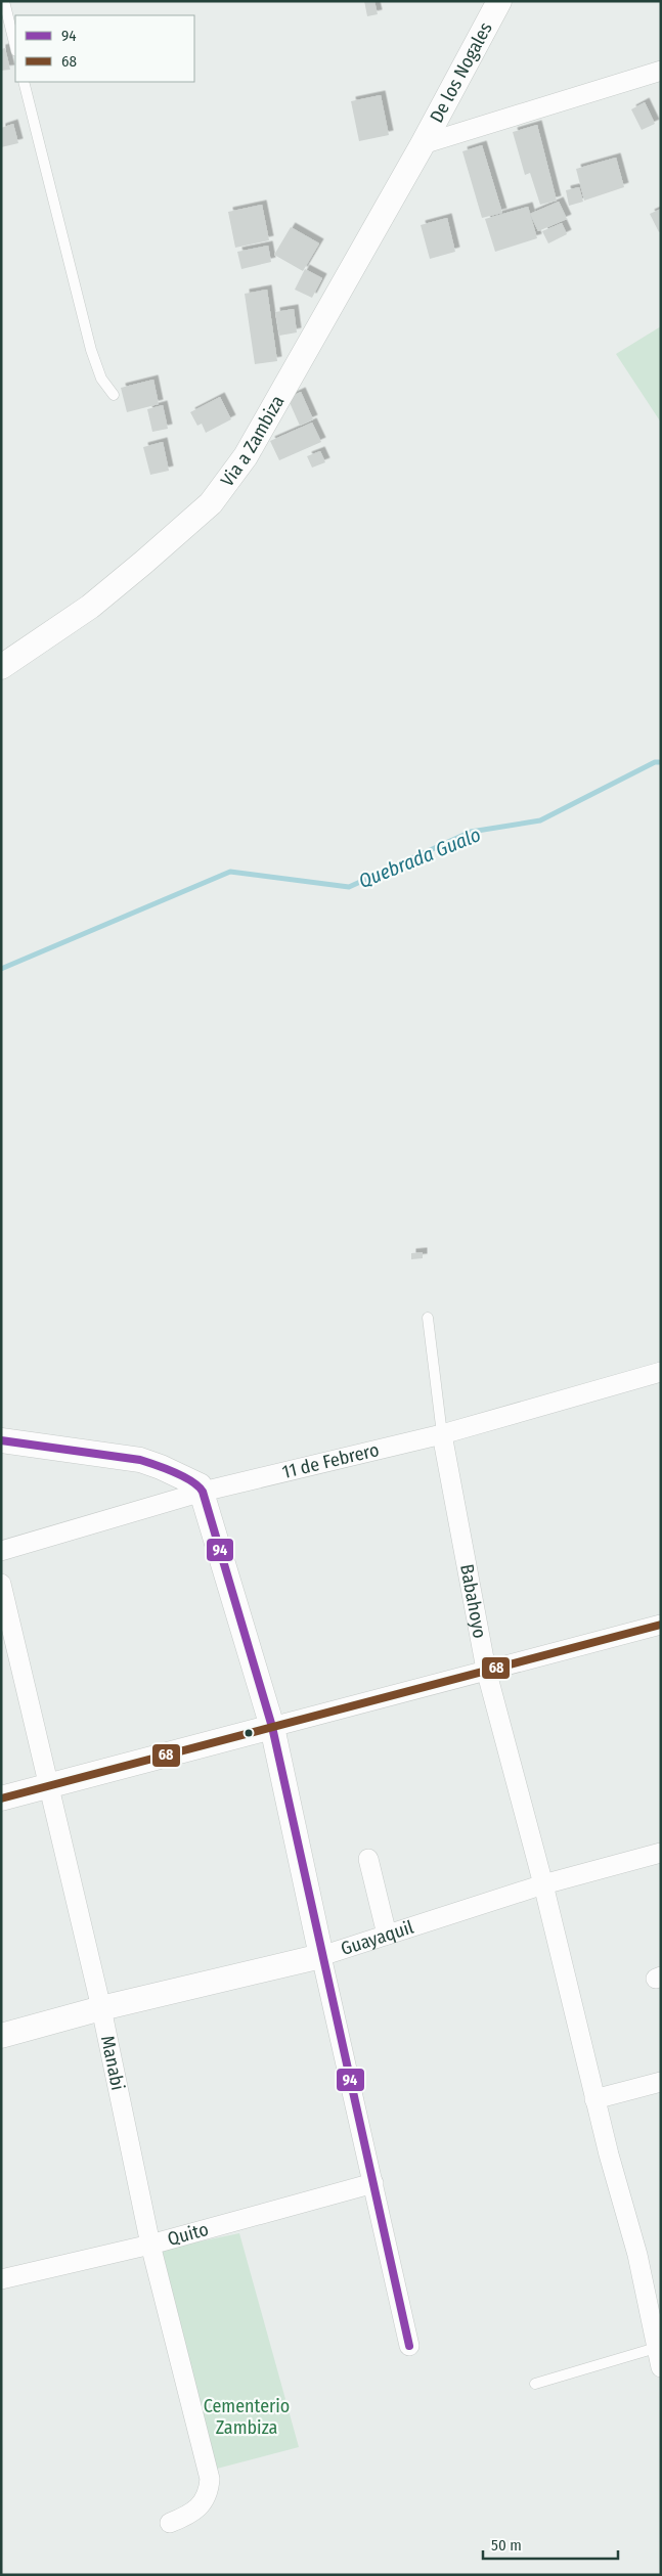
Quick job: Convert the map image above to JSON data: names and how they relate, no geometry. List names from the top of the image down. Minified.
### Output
{"streets":{"street":["De los Nogales","Via a Zambiza","11 de Febrero","Babahoyo","Guayaquil","Manabi","Quito"]},"crossings":[["De los Nogales","Via a Zambiza"],["11 de Febrero","Babahoyo"],["Babahoyo","Guayaquil"],["Guayaquil","Manabi"],["Manabi","Quito"]],"water":["Quebrada Gualo"],"parks":["Cementerio Zambiza"],"lines":["transit line 94","transit line 68"],"legend":["94","68"],"scale_bar":"50 m"}
